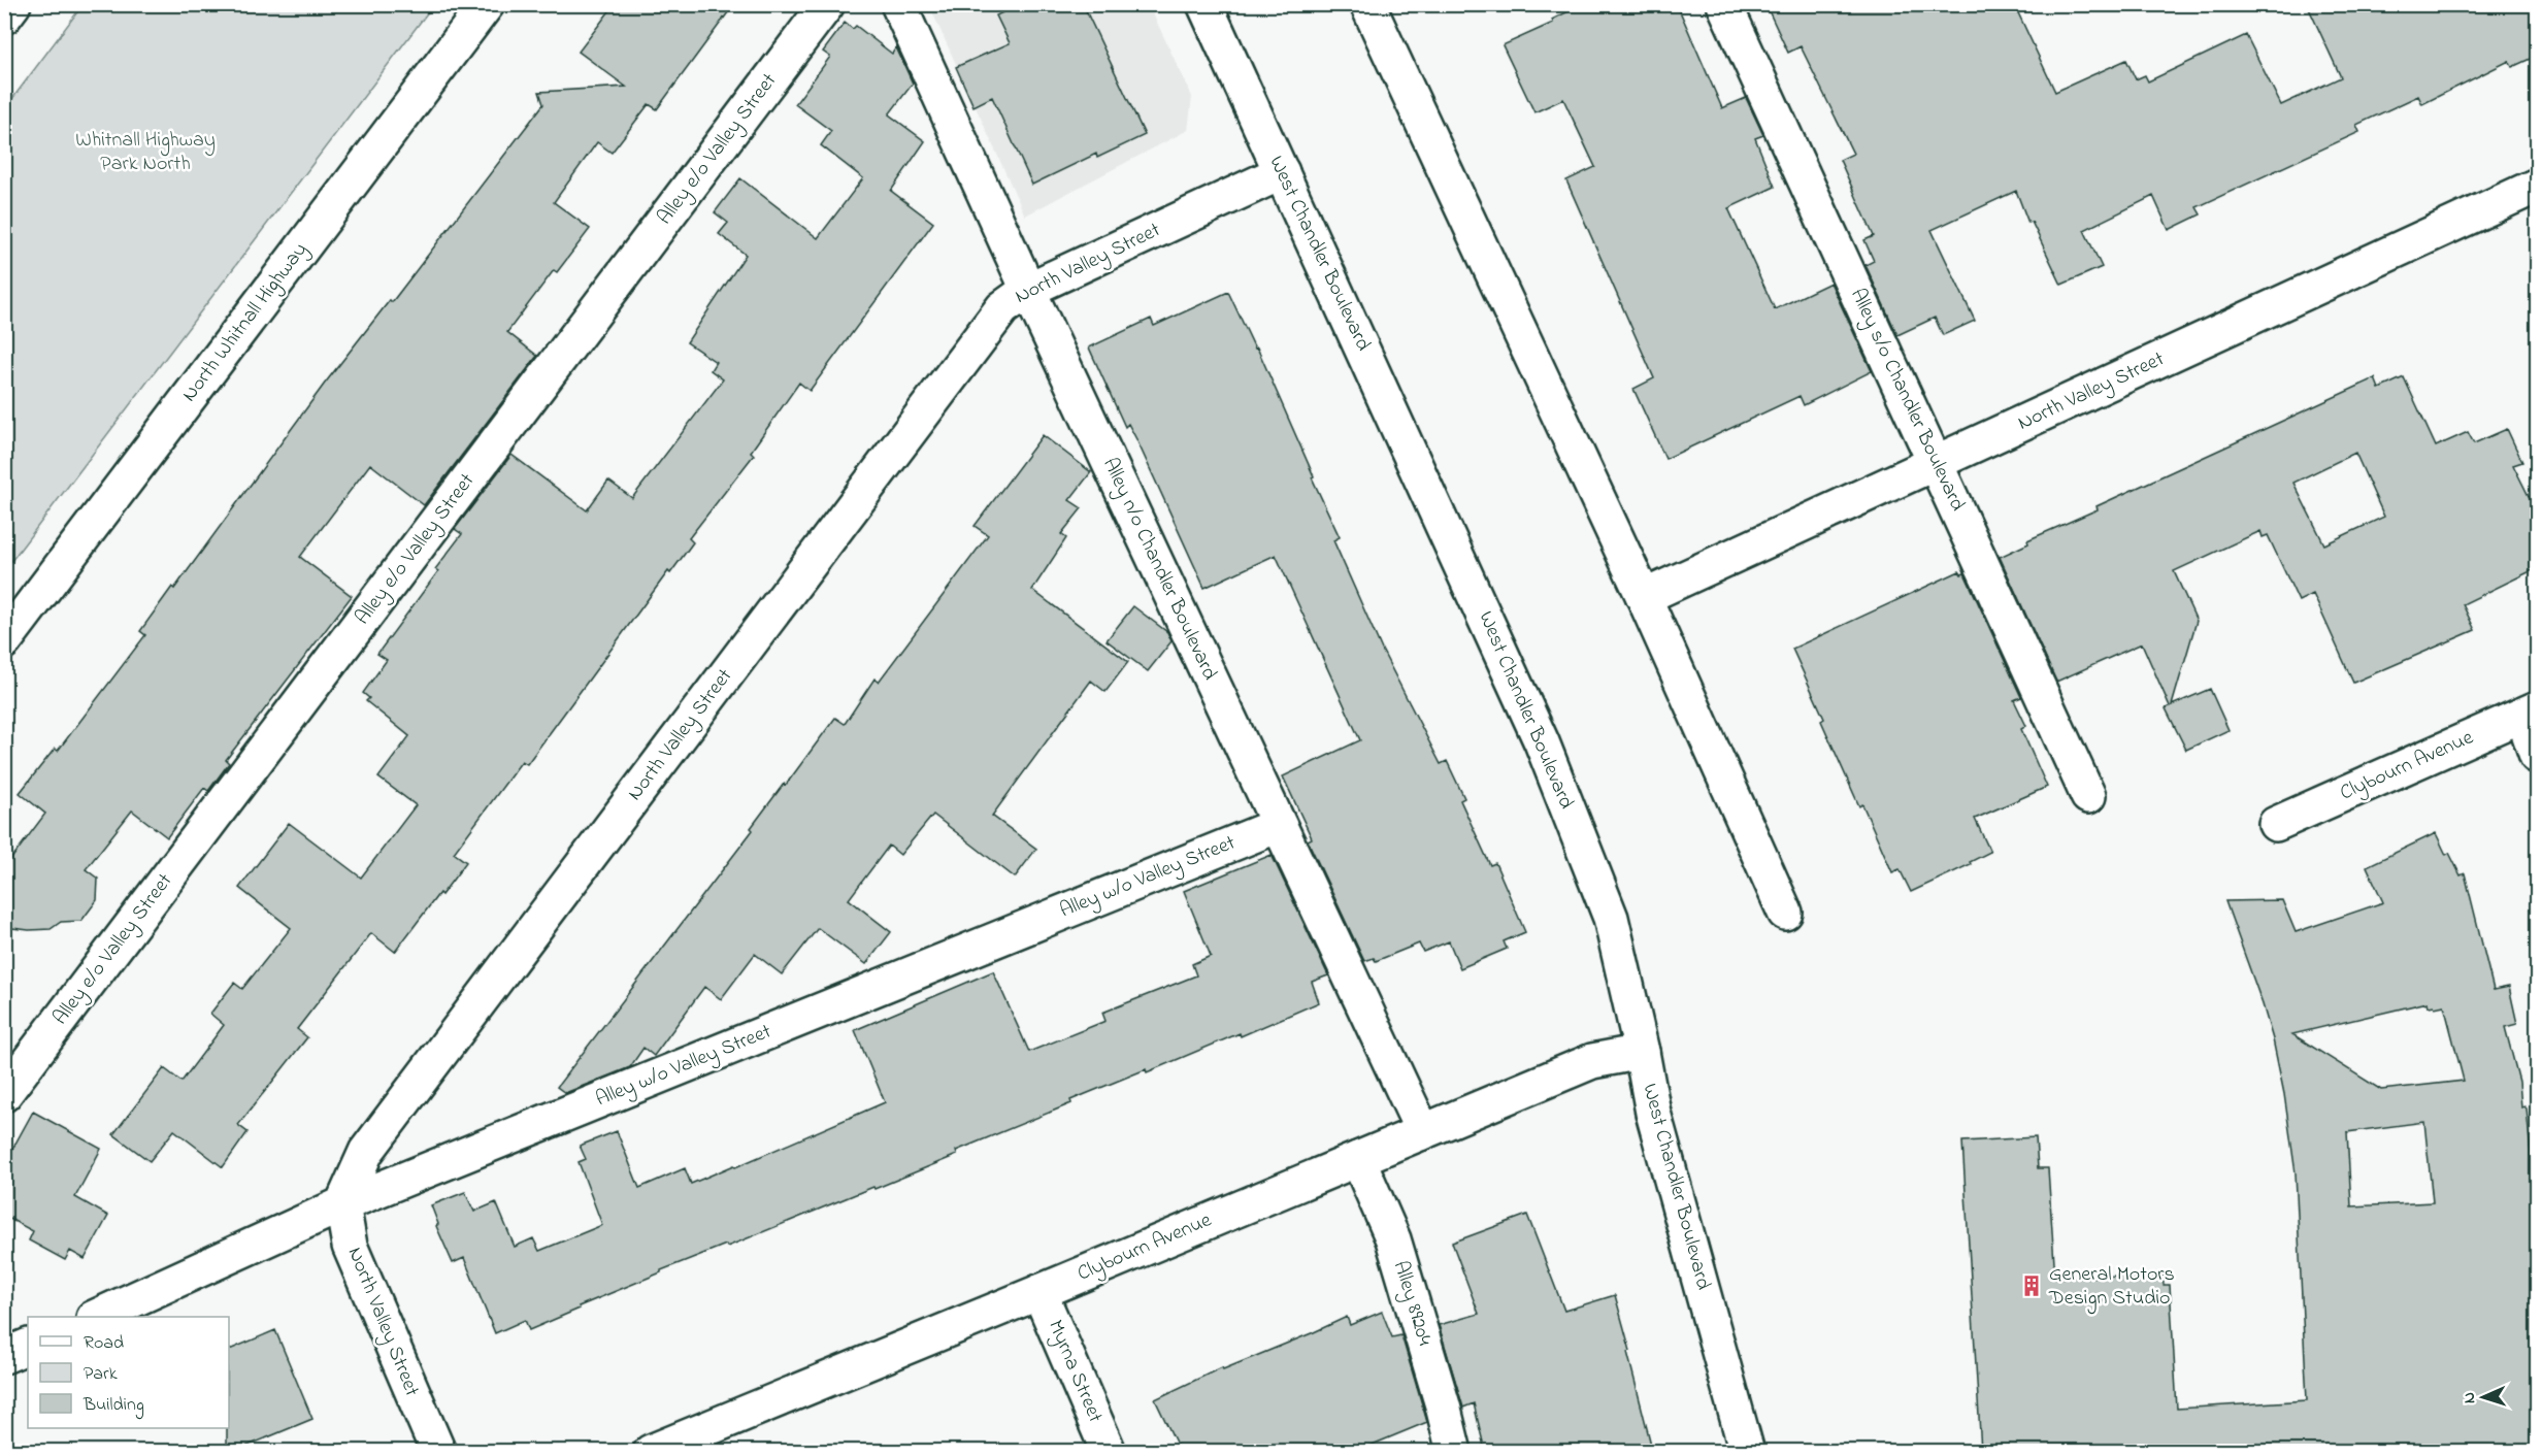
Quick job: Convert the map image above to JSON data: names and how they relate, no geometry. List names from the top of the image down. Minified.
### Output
{"streets":{"street":["Alley e/o Valley Street","West Chandler Boulevard","North Valley Street","North Whitnall Highway","Alley s/o Chandler Boulevard","Alley n/o Chandler Boulevard","Clybourn Avenue","Alley w/o Valley Street","Alley 89204","Myrna Street"]},"crossings":[["West Chandler Boulevard","North Valley Street"],["West Chandler Boulevard","Clybourn Avenue"],["North Valley Street","Alley s/o Chandler Boulevard"],["North Valley Street","Alley n/o Chandler Boulevard"],["North Valley Street","Alley w/o Valley Street"],["Alley n/o Chandler Boulevard","Clybourn Avenue"],["Alley n/o Chandler Boulevard","Alley w/o Valley Street"],["Clybourn Avenue","Alley 89204"],["Clybourn Avenue","Myrna Street"]],"parks":["Whitnall Highway Park North"],"places":{"building":["General Motors Design Studio"]},"legend":["Road","Park","Building"],"north":"left"}
